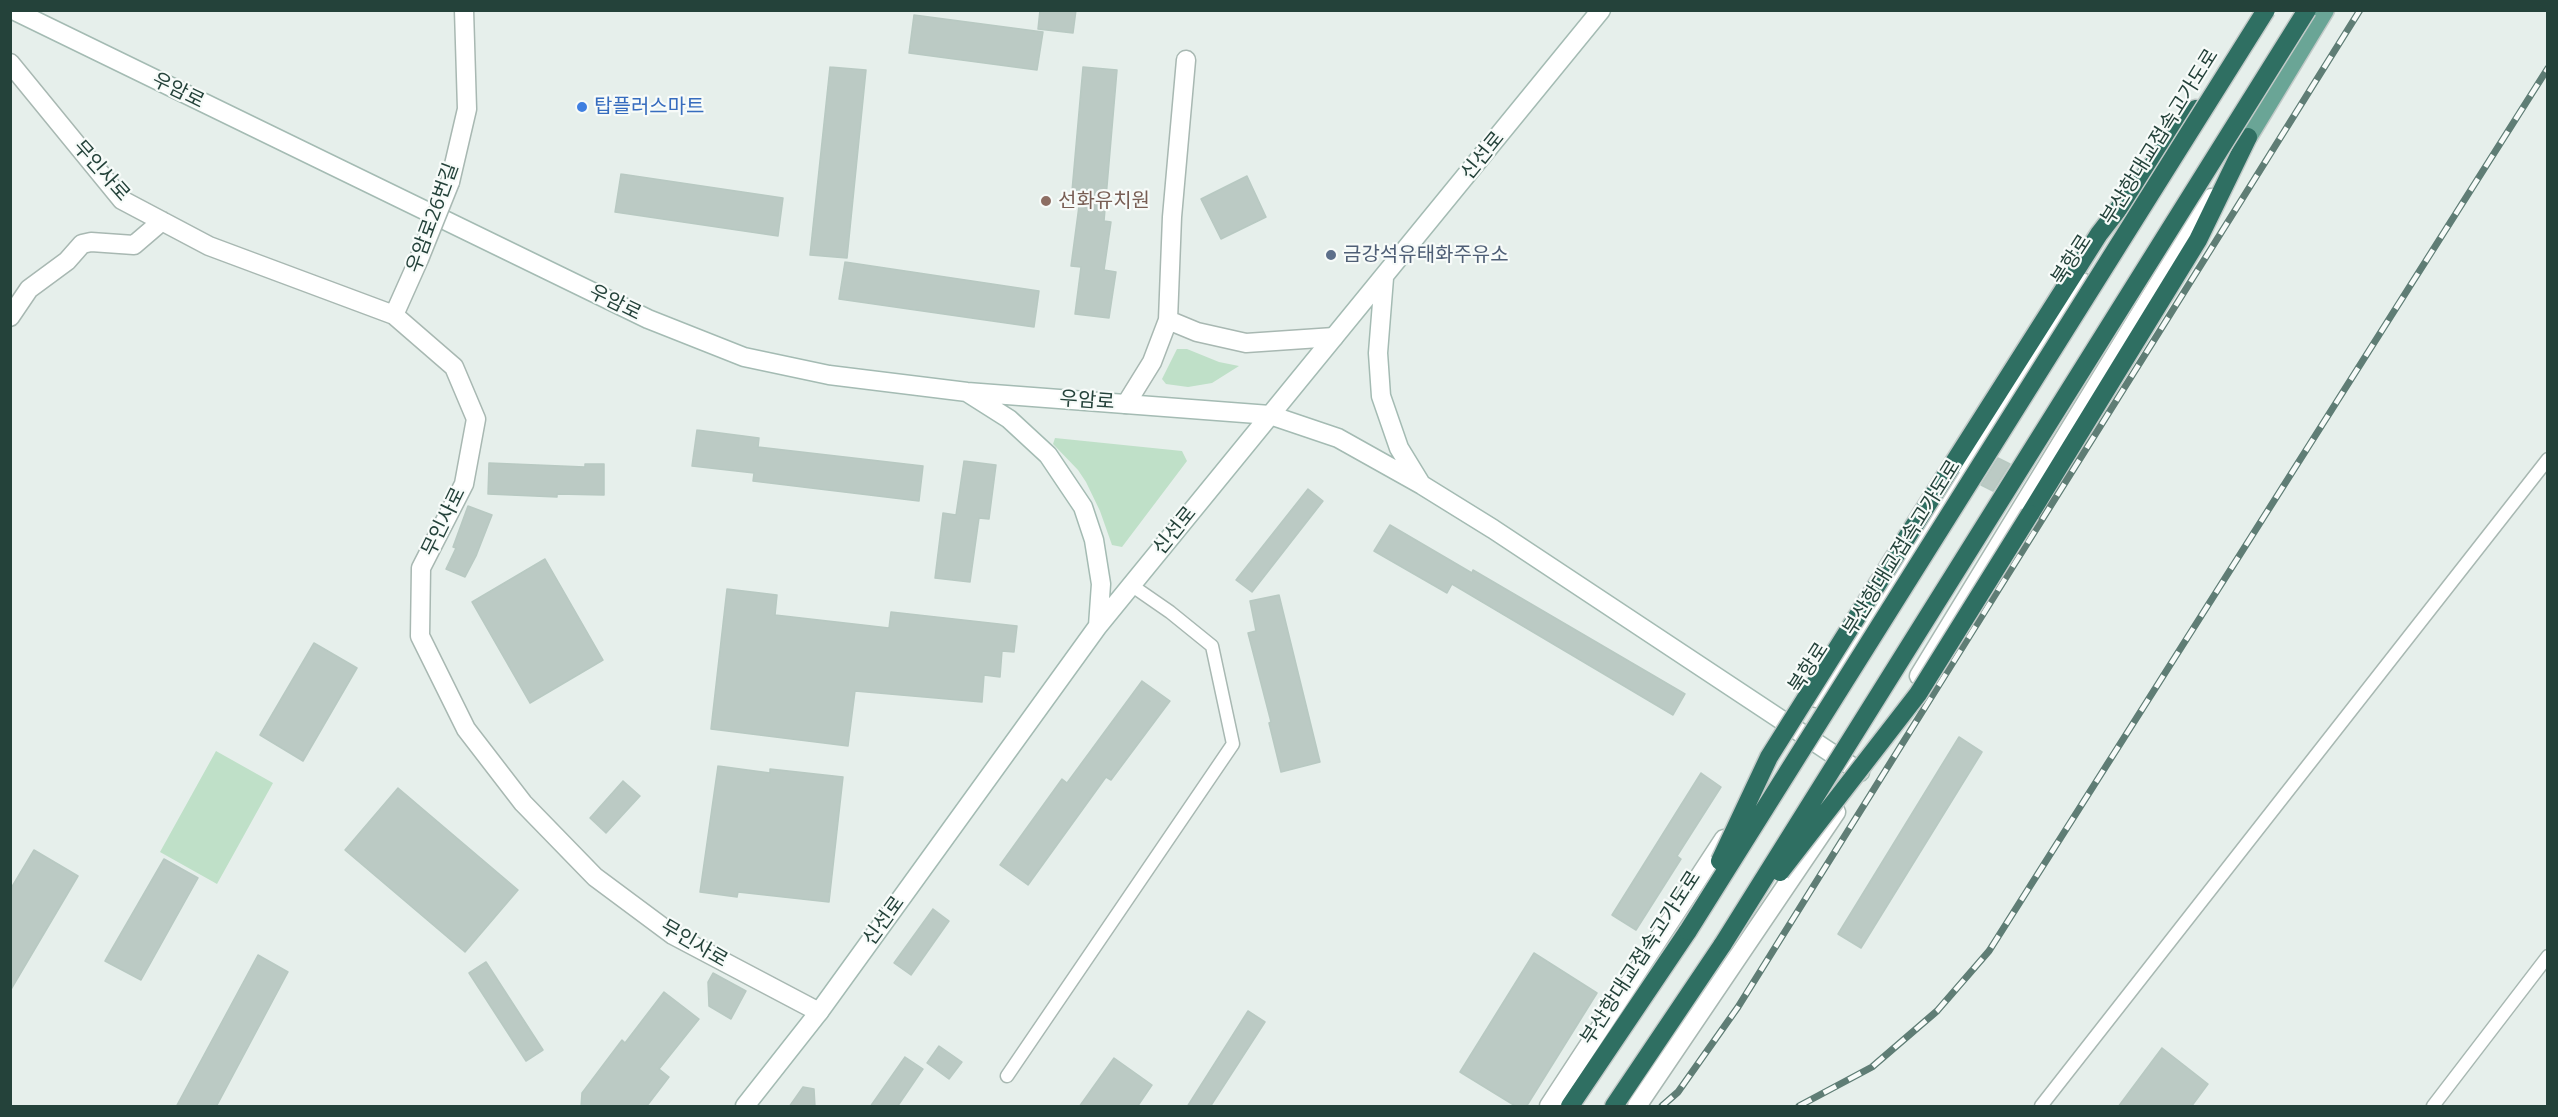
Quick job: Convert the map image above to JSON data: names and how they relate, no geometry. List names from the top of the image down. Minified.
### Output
{"streets":{"highway":["부산항대교접속고가도로"],"main road":["북항로"],"street":["우암로","신선로","무인사로","우암로26번길"]},"crossings":[["우암로","신선로"],["우암로","북항로"],["신선로","무인사로"],["무인사로","우암로26번길"]],"places":["탑플러스마트","선화유치원","금강석유태화주유소"]}
